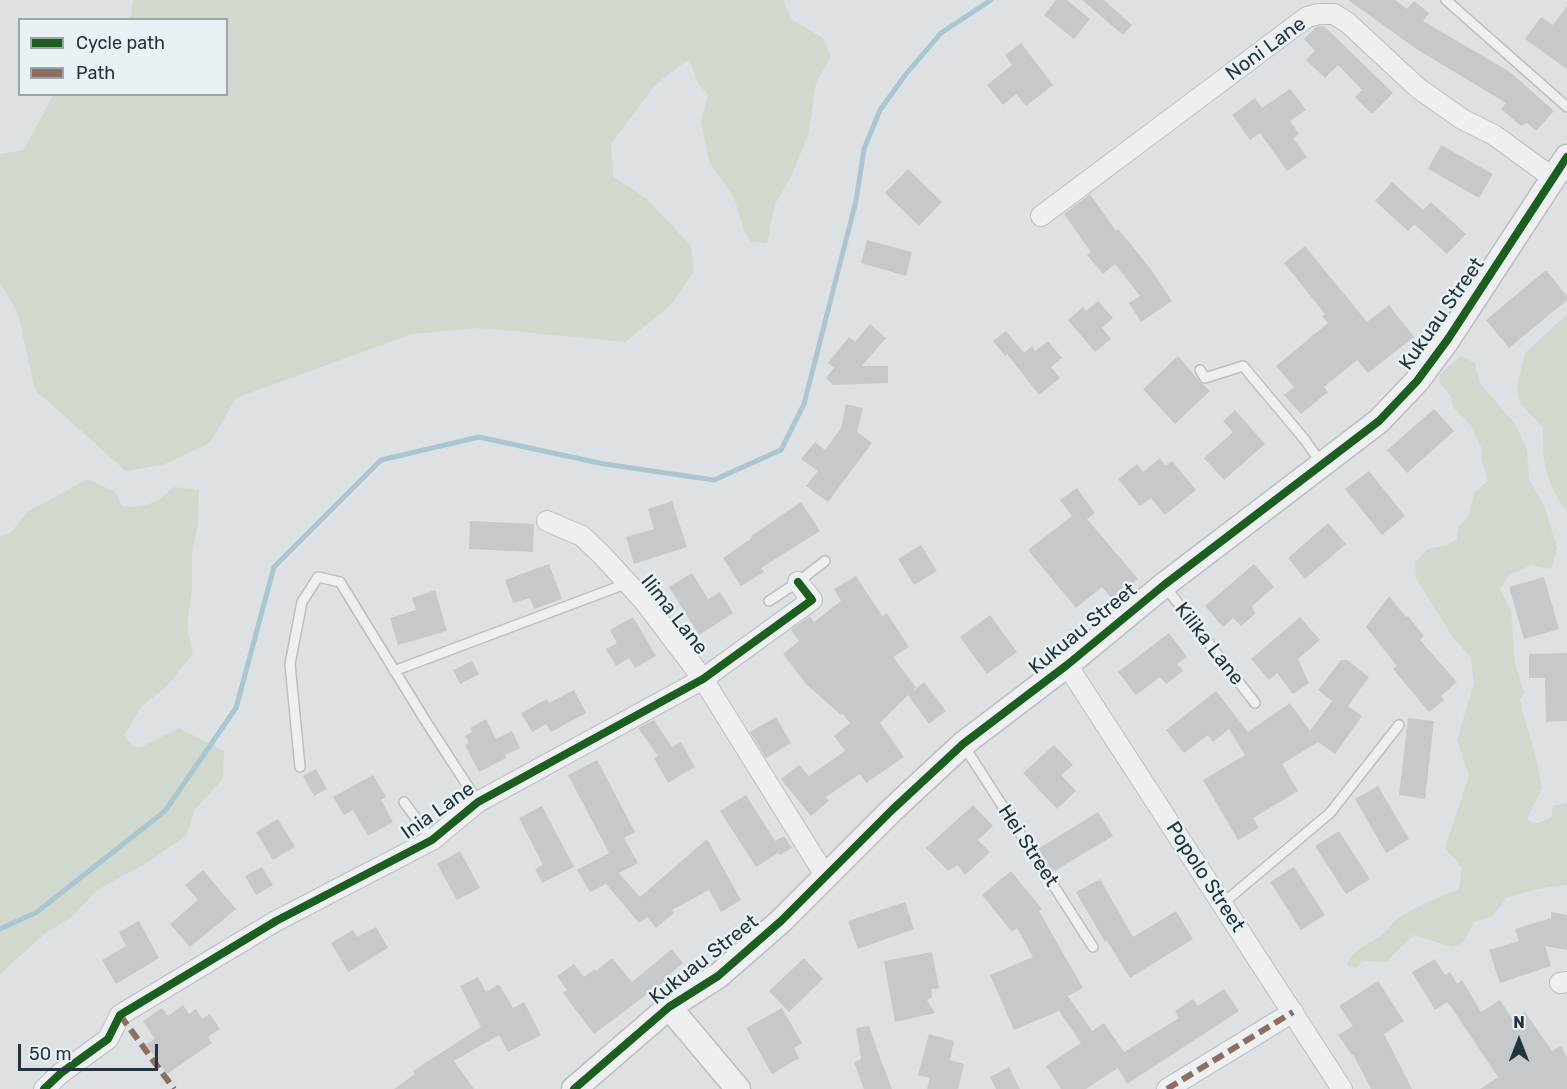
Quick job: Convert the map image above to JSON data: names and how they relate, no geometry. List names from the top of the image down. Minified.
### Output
{"streets":{"street":["Noni Lane","Kukuau Street","Ilima Lane","Inia Lane","Popolo Street"],"lane":["Kilika Lane","Hei Street"]},"crossings":[["Noni Lane","Kukuau Street"],["Kukuau Street","Ilima Lane"],["Kukuau Street","Kilika Lane"],["Kukuau Street","Hei Street"],["Kukuau Street","Popolo Street"],["Ilima Lane","Inia Lane"]],"legend":["Cycle path","Path"],"scale_bar":"50 m","north":"top"}
